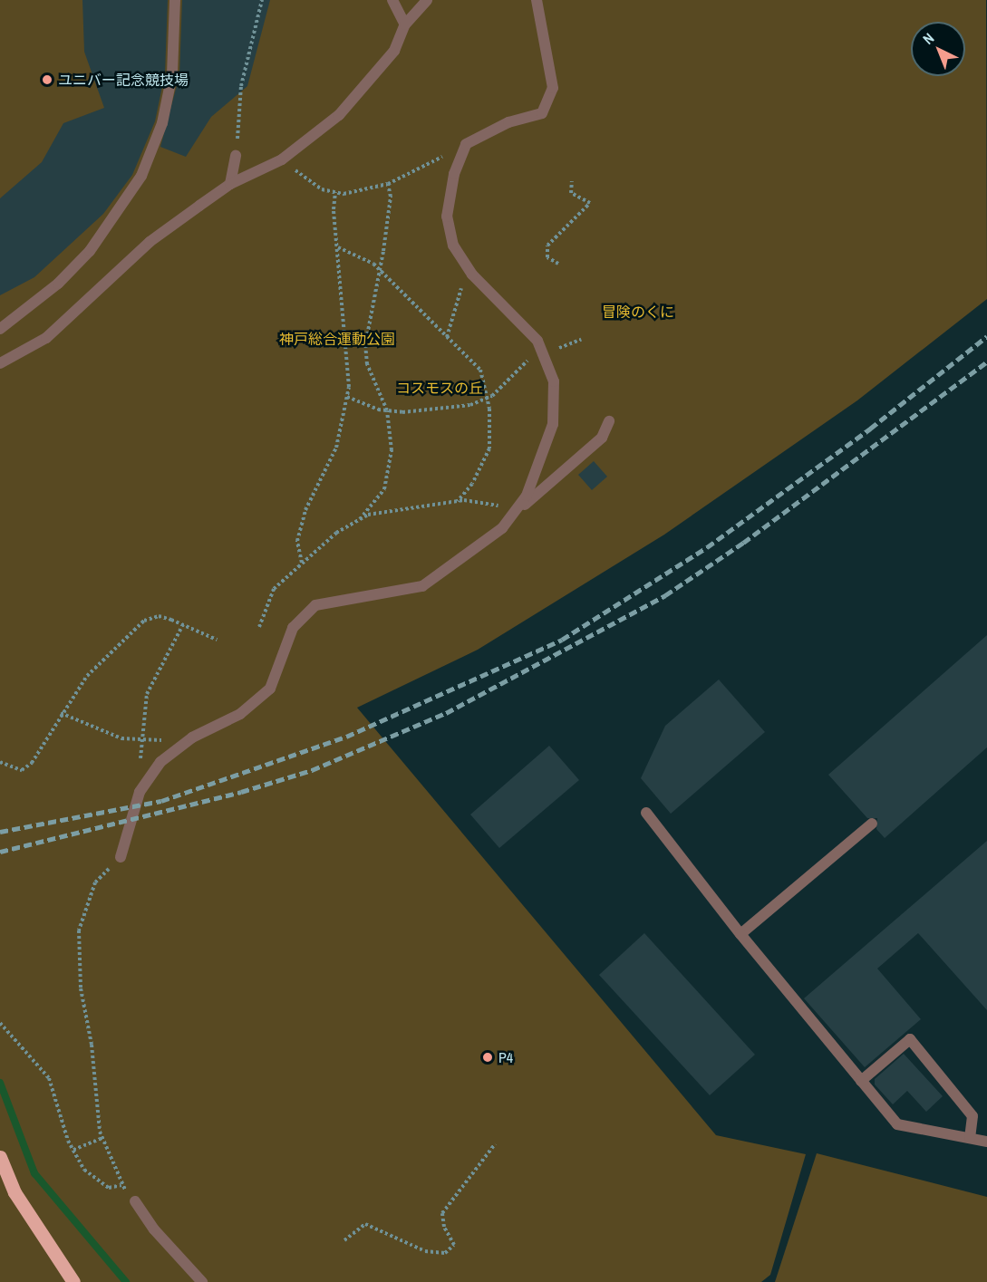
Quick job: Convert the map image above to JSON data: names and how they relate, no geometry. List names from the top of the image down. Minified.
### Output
{"parks":["冒険のくに","神戸総合運動公園","コスモスの丘"],"places":["ユニバー記念競技場","P4"],"north":"top left"}
